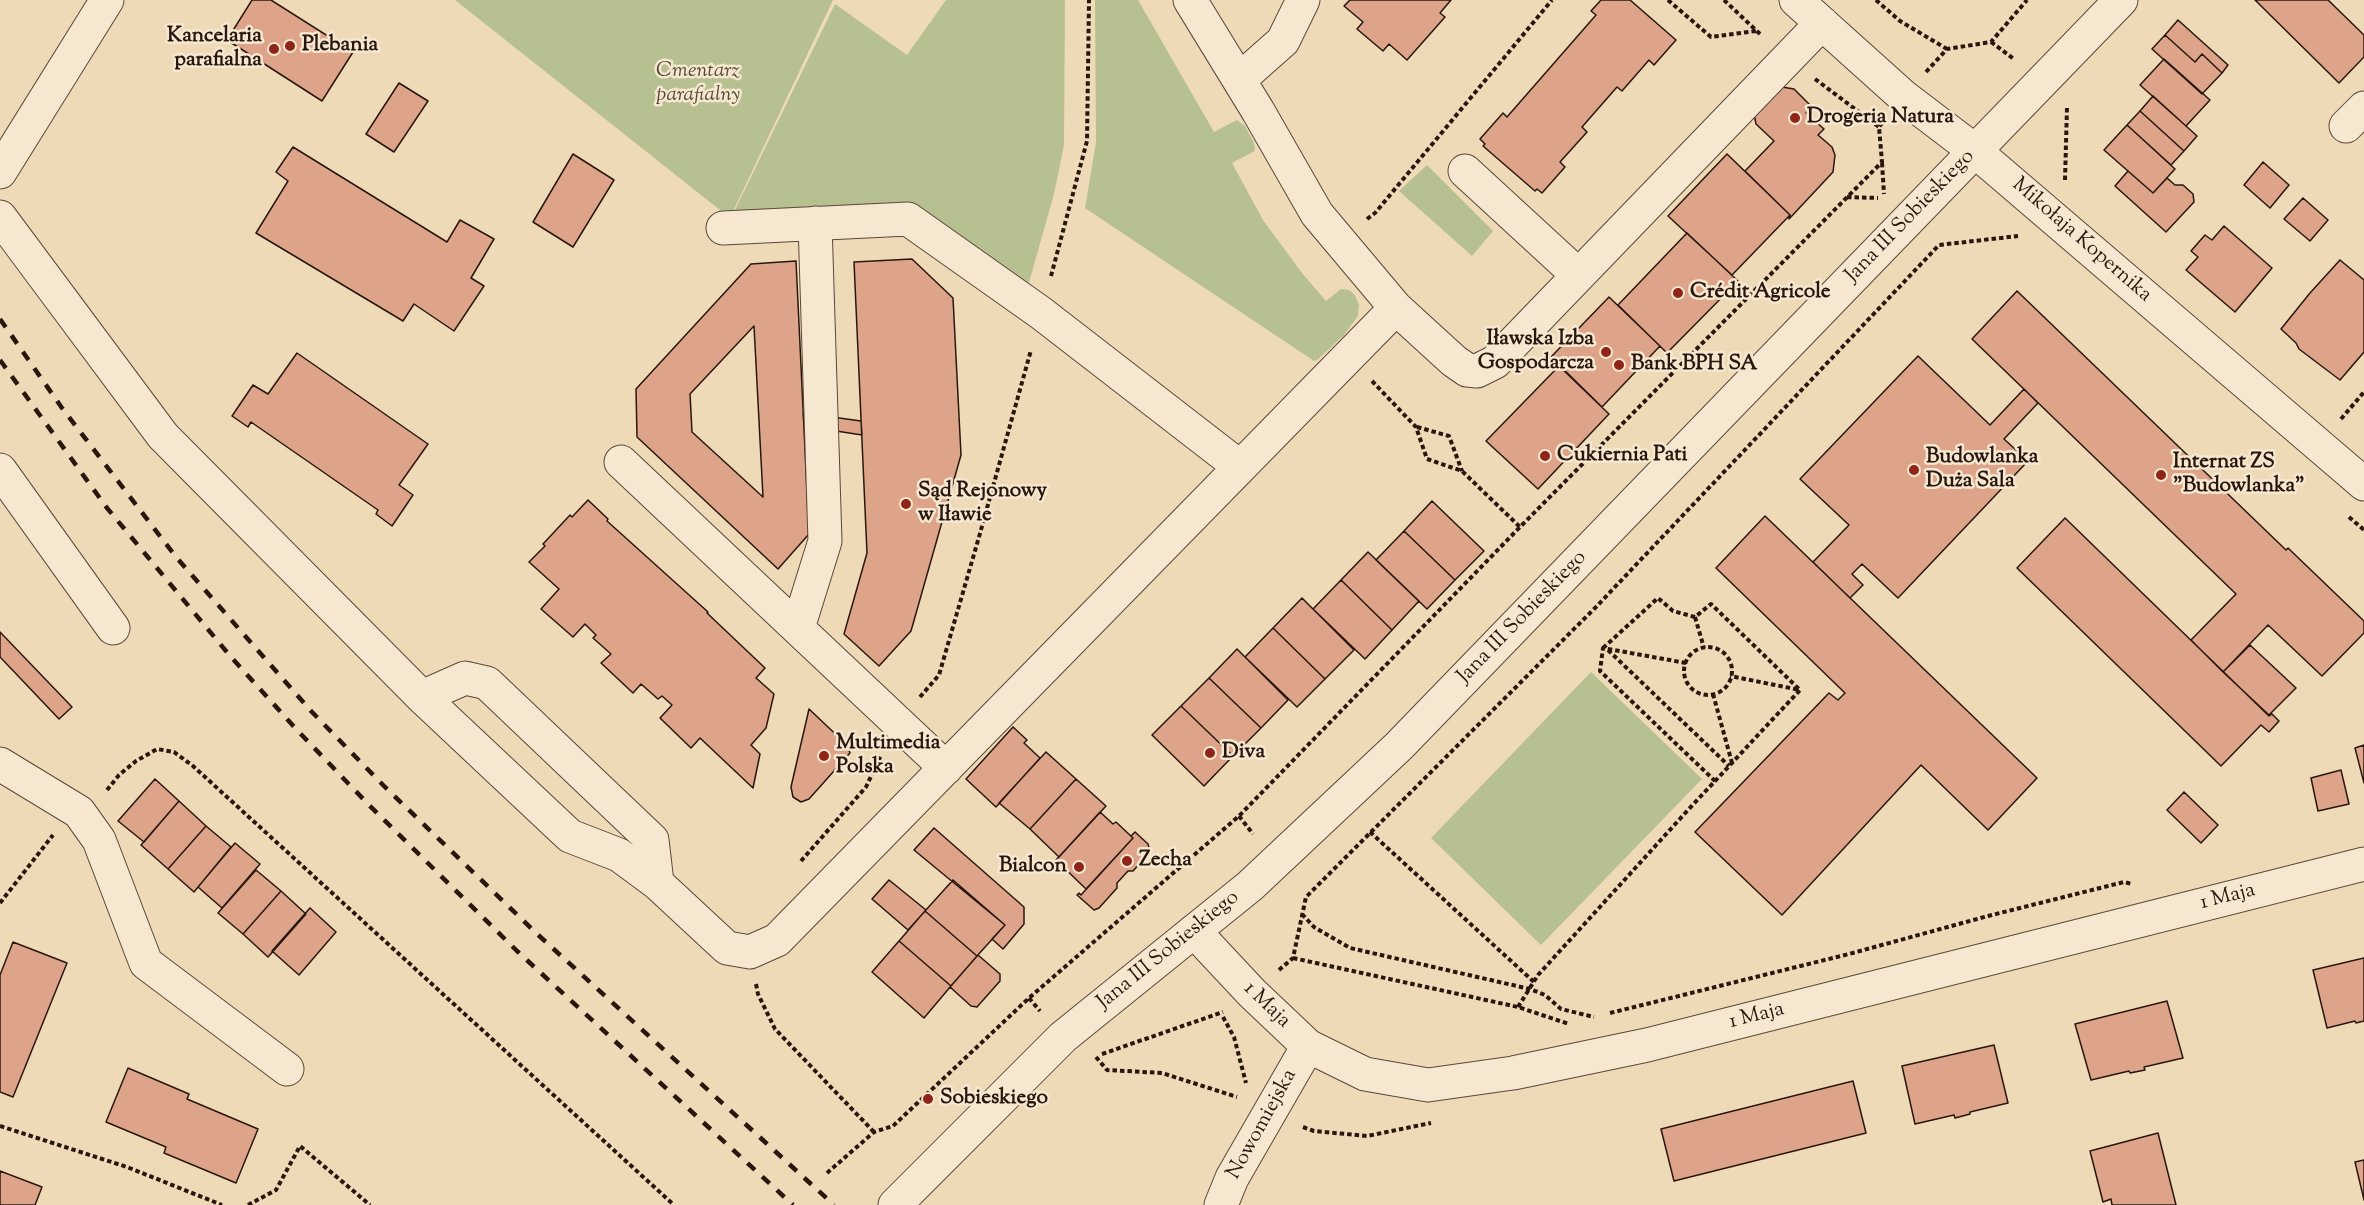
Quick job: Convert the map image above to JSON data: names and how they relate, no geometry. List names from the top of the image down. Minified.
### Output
{"streets":{"street":["Jana III Sobieskiego","Mikołaja Kopernika","1 Maja","Nowomiejska"]},"crossings":[["Jana III Sobieskiego","Mikołaja Kopernika"],["Jana III Sobieskiego","1 Maja"],["1 Maja","Nowomiejska"]],"parks":["Cmentarz parafialny"],"places":["Plebania","Kancelaria parafialna","Drogeria Natura","Crédit Agricole","Iławska Izba Gospodarcza","Bank BPH SA","Cukiernia Pati","Budowlanka Duża Sala","Internat ZS \"Budowlanka\"","Sąd Rejonowy w Iławie","Diva","Multimedia Polska","Zecha","Bialcon","Sobieskiego"]}
